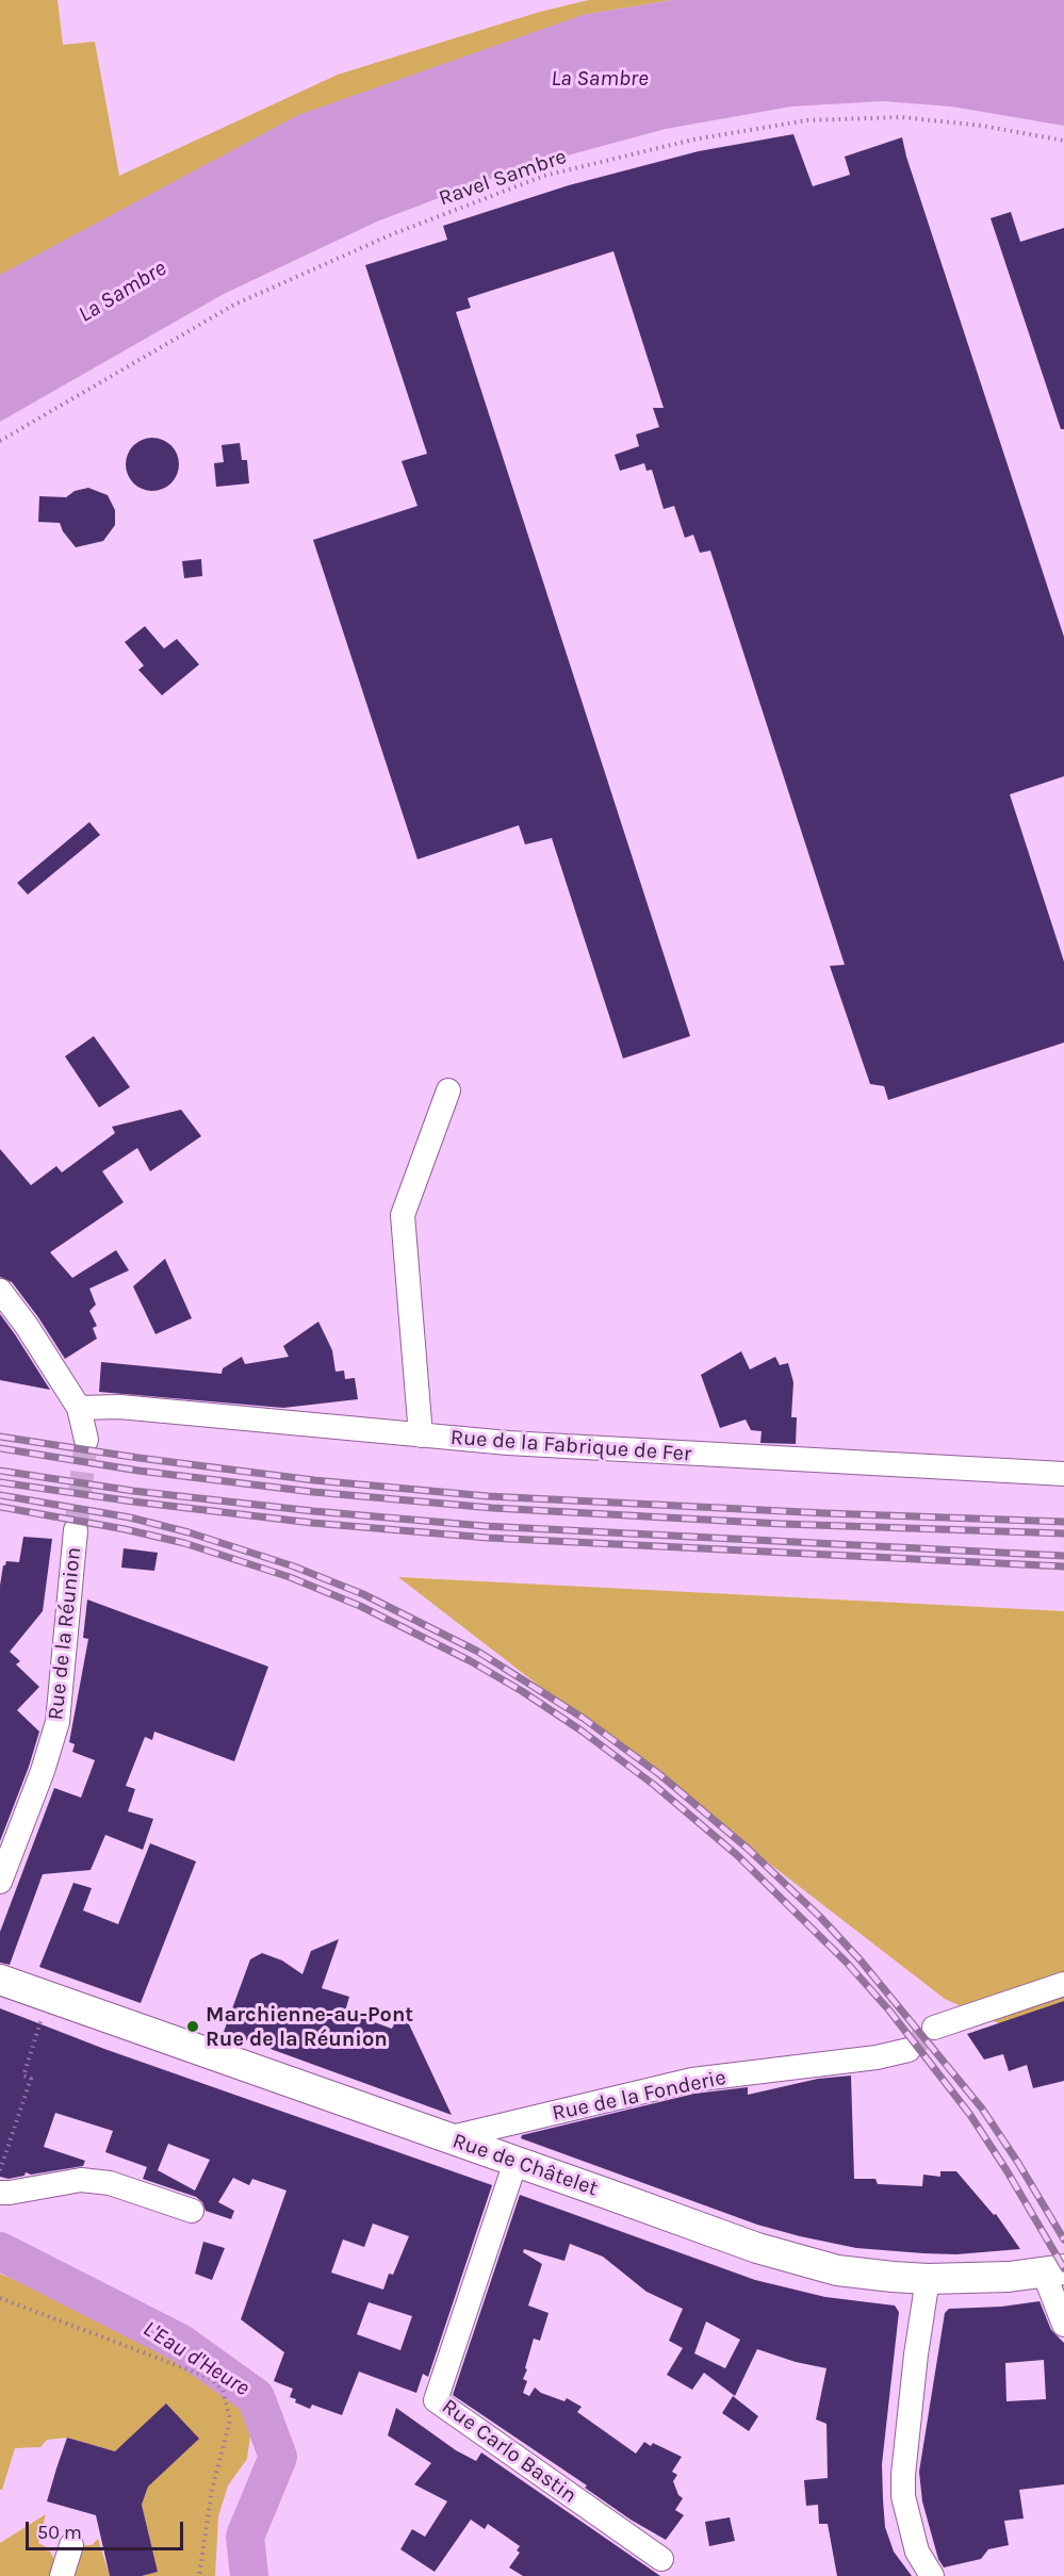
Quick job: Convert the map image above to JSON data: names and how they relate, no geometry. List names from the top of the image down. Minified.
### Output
{"streets":{"main road":["Rue de Châtelet"],"street":["Rue de la Fabrique de Fer","Rue de la Réunion","Rue de la Fonderie","Rue Carlo Bastin"],"path":["Ravel Sambre"]},"crossings":[["Rue de la Fonderie","Rue de Châtelet"],["Rue de Châtelet","Rue Carlo Bastin"]],"water":["La Sambre","L'Eau d'Heure"],"places":["Marchienne-au-Pont Rue de la Réunion"],"scale_bar":"50 m"}
